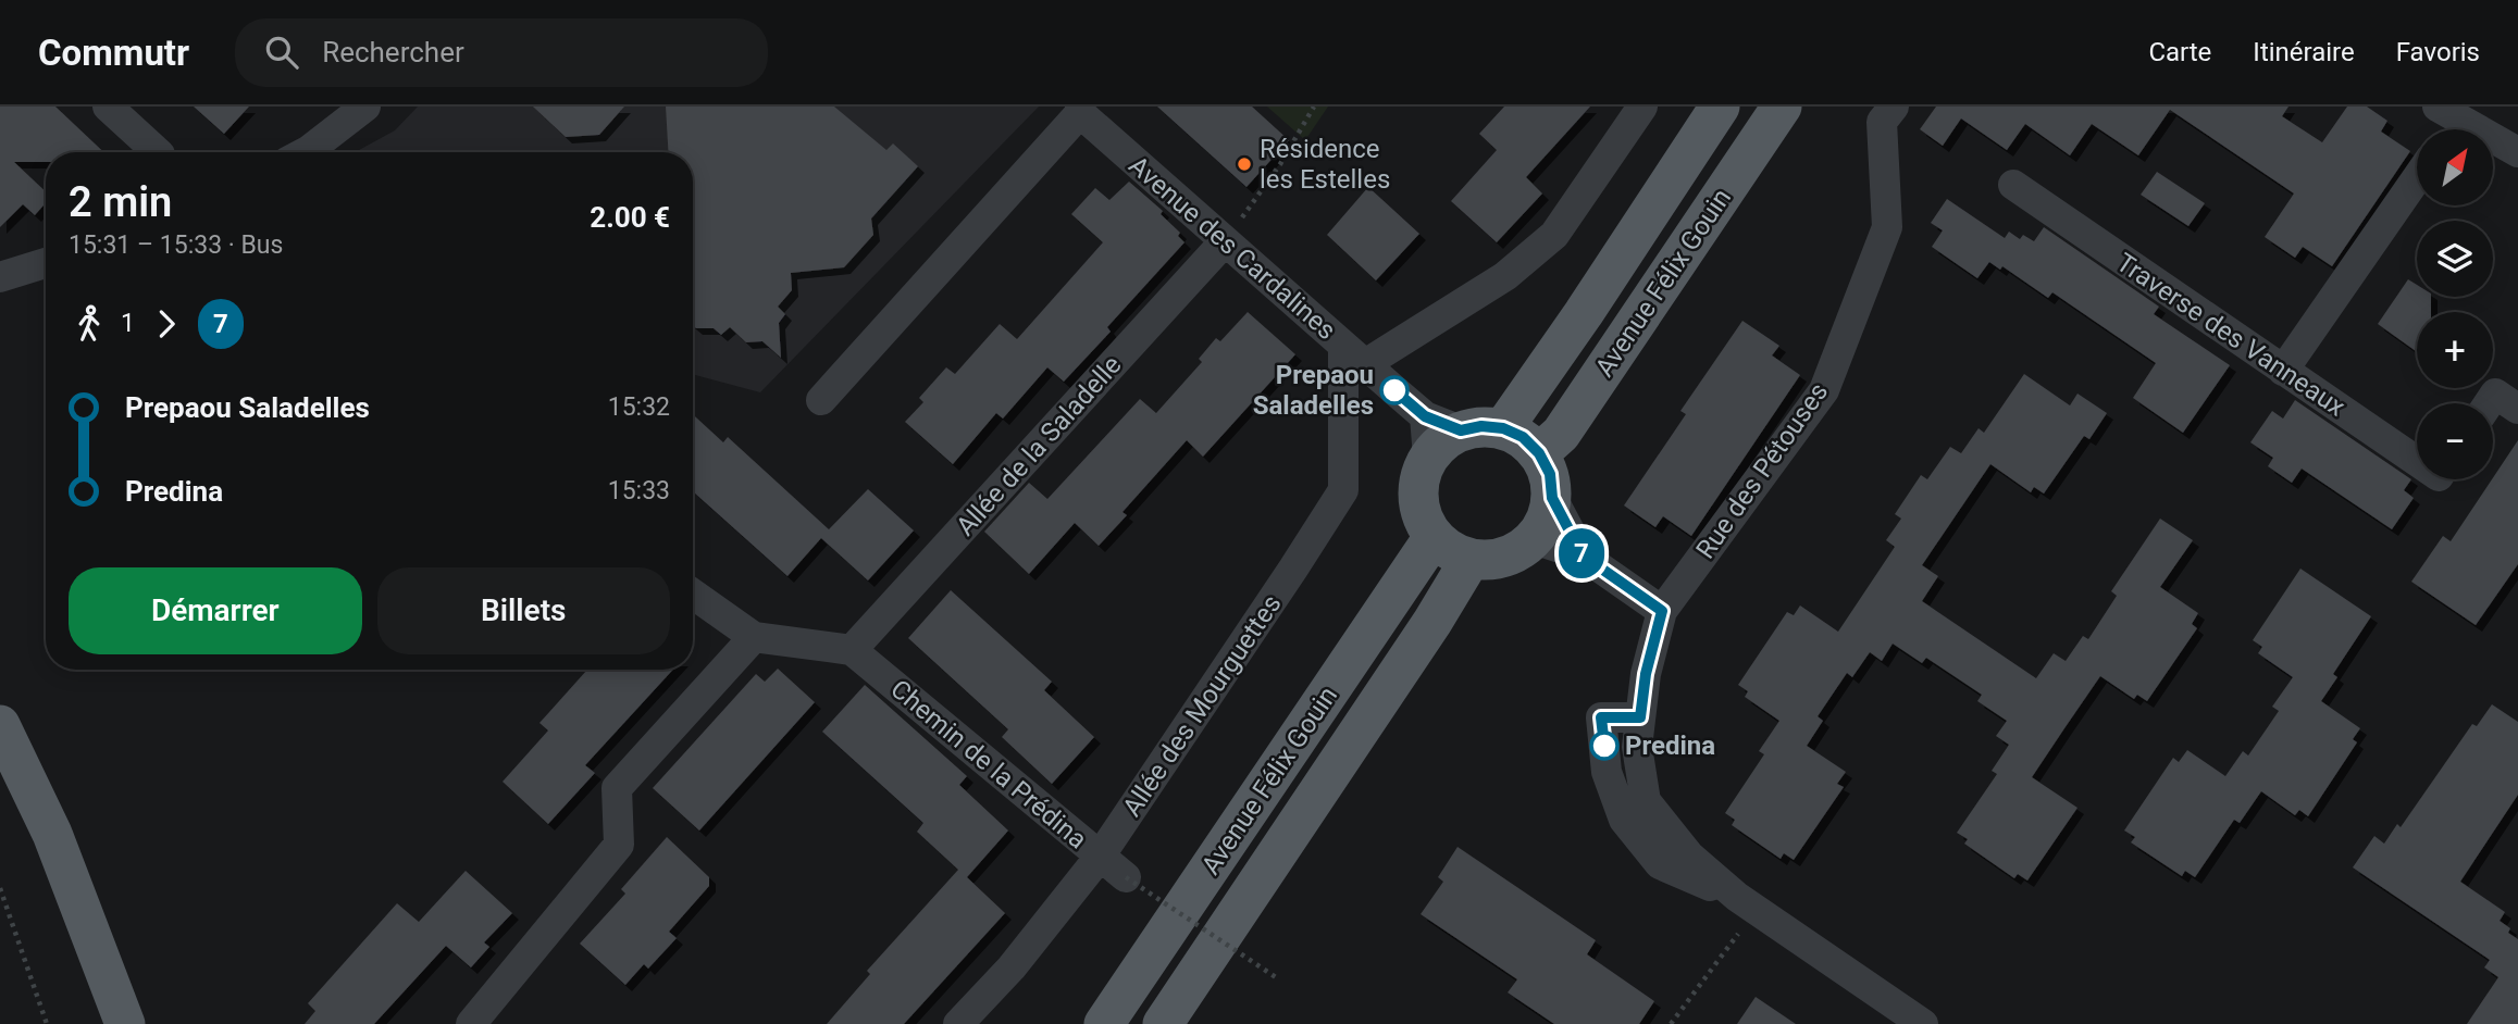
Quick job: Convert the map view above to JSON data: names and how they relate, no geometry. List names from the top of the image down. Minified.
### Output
{"streets":{"main road":["Avenue Félix Gouin"],"street":["Avenue des Cardalines","Traverse des Vanneaux","Allée de la Saladelle","Rue des Pétouses","Allée des Mourguettes","Chemin de la Prédina"]},"crossings":[["Avenue des Cardalines","Avenue Félix Gouin"],["Avenue des Cardalines","Allée de la Saladelle"],["Avenue des Cardalines","Allée des Mourguettes"],["Allée de la Saladelle","Chemin de la Prédina"],["Allée des Mourguettes","Chemin de la Prédina"]],"places":["Résidence les Estelles","Prepaou Saladelles","Predina"],"lines":["bus line 7"],"north":"top right","page":{"header":"Commutr","search":"Rechercher","nav":["Carte","Itinéraire","Favoris"],"on_map":"7","map_buttons":["+","−"],"heading":["2 min","15:31 – 15:33 · Bus","2.00 €"],"legs":["1","7"],"list":[{"name":"Prepaou Saladelles","value":"15:32"},{"name":"Predina","value":"15:33"}],"buttons":["Démarrer","Billets"]}}
